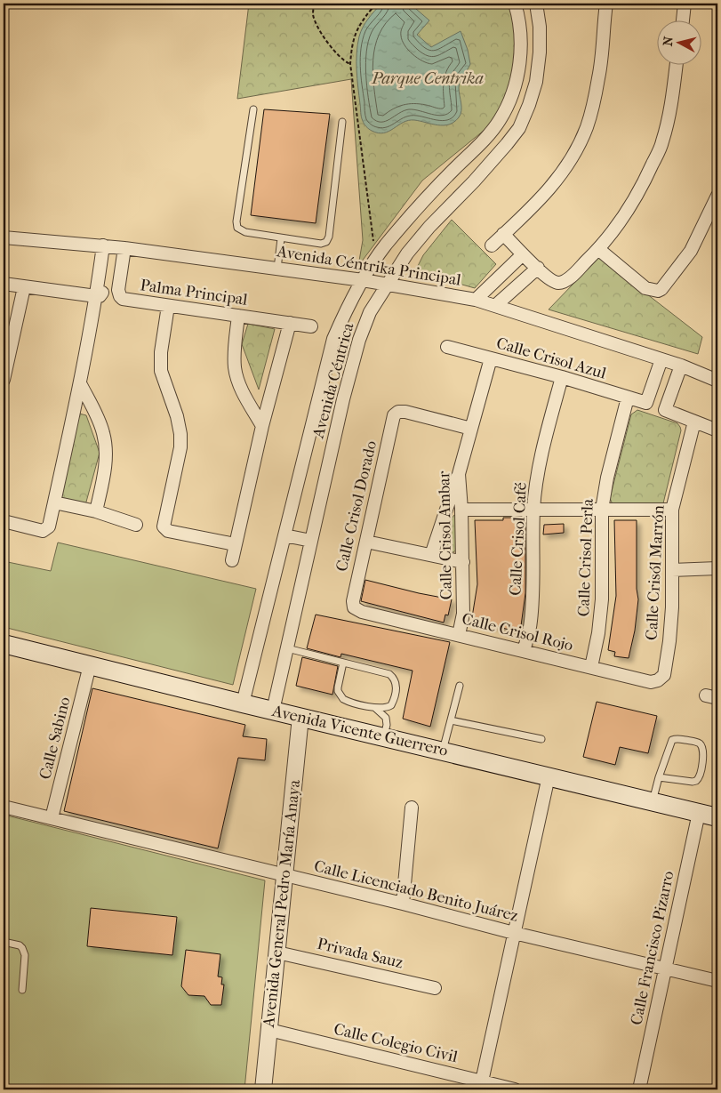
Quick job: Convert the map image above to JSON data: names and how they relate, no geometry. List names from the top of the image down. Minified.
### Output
{"streets":{"main road":["Avenida Vicente Guerrero"],"street":["Avenida Céntrika Principal","Palma Principal","Calle Crisol Azul","Avenida Céntrica","Calle Crisol Dorado","Calle Crisol Ambar","Calle Crisol Café","Calle Crisol Perla","Calle Crisól Marrón","Calle Crisol Rojo","Calle Sabino","Calle Licenciado Benito Juárez","Avenida General Pedro María Anaya","Calle Francisco Pizarro","Privada Sauz","Calle Colegio Civil"]},"crossings":[["Avenida Céntrika Principal","Palma Principal"],["Avenida Céntrika Principal","Calle Crisol Azul"],["Avenida Céntrika Principal","Avenida Céntrica"],["Calle Crisol Azul","Calle Crisol Ambar"],["Calle Crisol Azul","Calle Crisol Café"],["Calle Crisol Azul","Calle Crisol Perla"],["Avenida Céntrica","Avenida Vicente Guerrero"],["Calle Crisol Dorado","Calle Crisol Ambar"],["Calle Crisol Dorado","Calle Crisol Rojo"],["Calle Crisol Ambar","Calle Crisol Rojo"],["Calle Crisol Café","Calle Crisol Rojo"],["Calle Crisol Perla","Calle Crisol Rojo"],["Calle Crisól Marrón","Calle Crisol Rojo"],["Avenida Vicente Guerrero","Calle Sabino"],["Avenida Vicente Guerrero","Avenida General Pedro María Anaya"],["Avenida Vicente Guerrero","Calle Francisco Pizarro"],["Calle Sabino","Calle Licenciado Benito Juárez"],["Calle Licenciado Benito Juárez","Avenida General Pedro María Anaya"],["Calle Licenciado Benito Juárez","Calle Francisco Pizarro"],["Avenida General Pedro María Anaya","Privada Sauz"],["Avenida General Pedro María Anaya","Calle Colegio Civil"]],"parks":["Parque Centrika"],"north":"left"}
